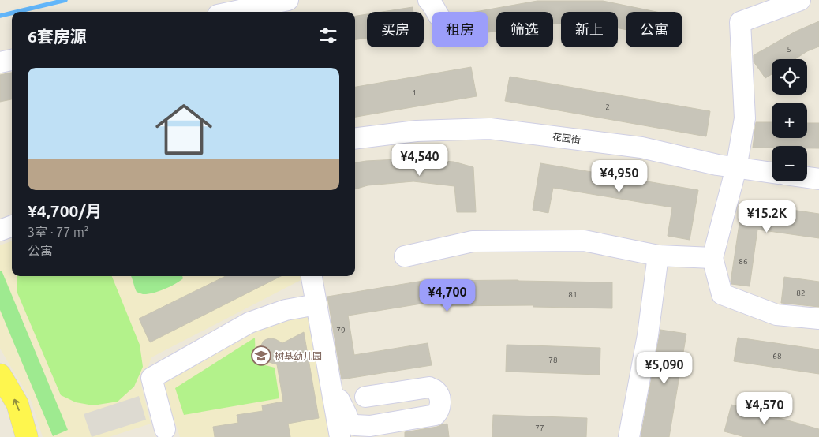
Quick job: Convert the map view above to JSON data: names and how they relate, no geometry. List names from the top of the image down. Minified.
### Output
{"streets":{"street":["花园街"]},"places":{"school or university":["树基幼儿园"]},"house_numbers":["5","1","2","86","82","81","79","68","78","77"],"page":{"chip":["买房","租房","筛选","新上","公寓"],"heading":"6套房源","map_buttons":["+","−"],"list":[{"name":"¥4,700/月","note":"3室 · 77 m² · 公寓"}],"price":["¥4,540","¥4,950","¥15.2K","¥4,700","¥5,090","¥4,570"]}}
